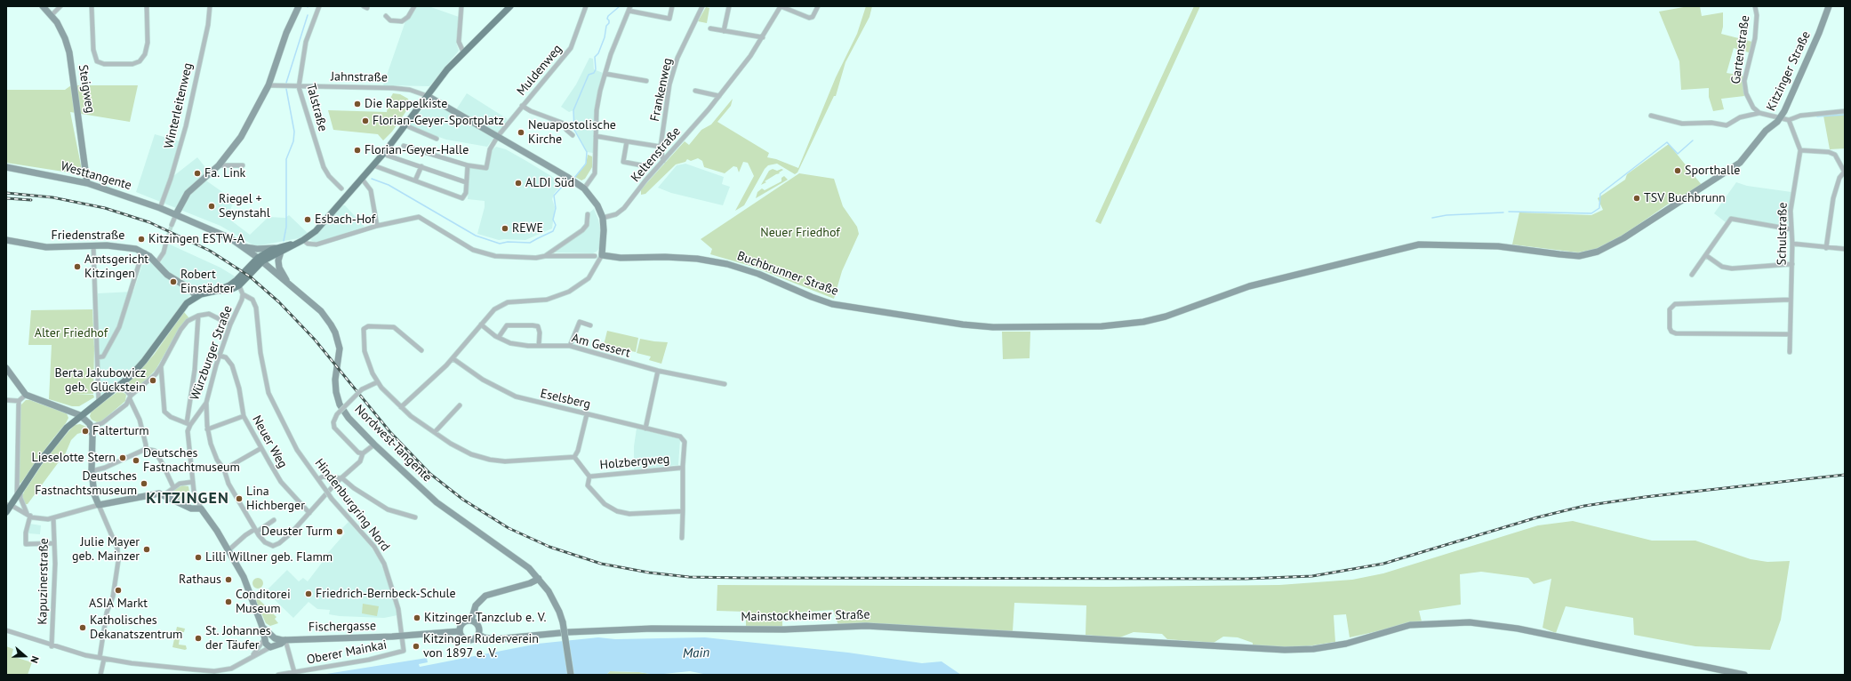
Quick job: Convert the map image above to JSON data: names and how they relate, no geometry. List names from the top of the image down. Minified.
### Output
{"streets":{"street":["Gartenstraße","Muldenweg","Kitzinger Straße","Jahnstraße","Steigweg","Frankenweg","Winterleitenweg","Talstraße","Keltenstraße","Westtangente","Schulstraße","Friedenstraße","Buchbrunner Straße","Am Gessert","Würzburger Straße","Eselsberg","Neuer Weg","Nordwest-Tangente","Holzbergweg","Hindenburgring Nord","Kapuzinerstraße","Mainstockheimer Straße","Fischergasse","Oberer Mainkai"]},"crossings":[["Kitzinger Straße","Buchbrunner Straße"],["Jahnstraße","Talstraße"],["Steigweg","Westtangente"],["Frankenweg","Keltenstraße"],["Winterleitenweg","Westtangente"],["Westtangente","Nordwest-Tangente"],["Würzburger Straße","Neuer Weg"],["Würzburger Straße","Hindenburgring Nord"],["Eselsberg","Holzbergweg"],["Hindenburgring Nord","Fischergasse"],["Hindenburgring Nord","Oberer Mainkai"],["Fischergasse","Oberer Mainkai"]],"districts":["KITZINGEN"],"water":["Main"],"parks":["Neuer Friedhof","Alter Friedhof"],"places":["Die Rappelkiste","Florian-Geyer-Sportplatz","Neuapostolische Kirche","Florian-Geyer-Halle","Sporthalle","Fa. Link","ALDI Süd","TSV Buchbrunn","Riegel + Seynstahl","Esbach-Hof","REWE","Kitzingen ESTW-A","Amtsgericht Kitzingen","Robert Einstädter","Berta Jakubowicz geb. Glückstein","Falterturm","Lieselotte Stern","Deutsches Fastnachtmuseum","Deutsches Fastnachtsmuseum","Lina Hichberger","Deuster Turm","Julie Mayer geb. Mainzer","Lilli Willner geb. Flamm","Rathaus","ASIA Markt","Friedrich-Bernbeck-Schule","Conditorei Museum","Kitzinger Tanzclub e. V.","Katholisches Dekanatszentrum","St. Johannes der Täufer","Kitzinger Ruderverein von 1897 e. V."],"north":"right"}
